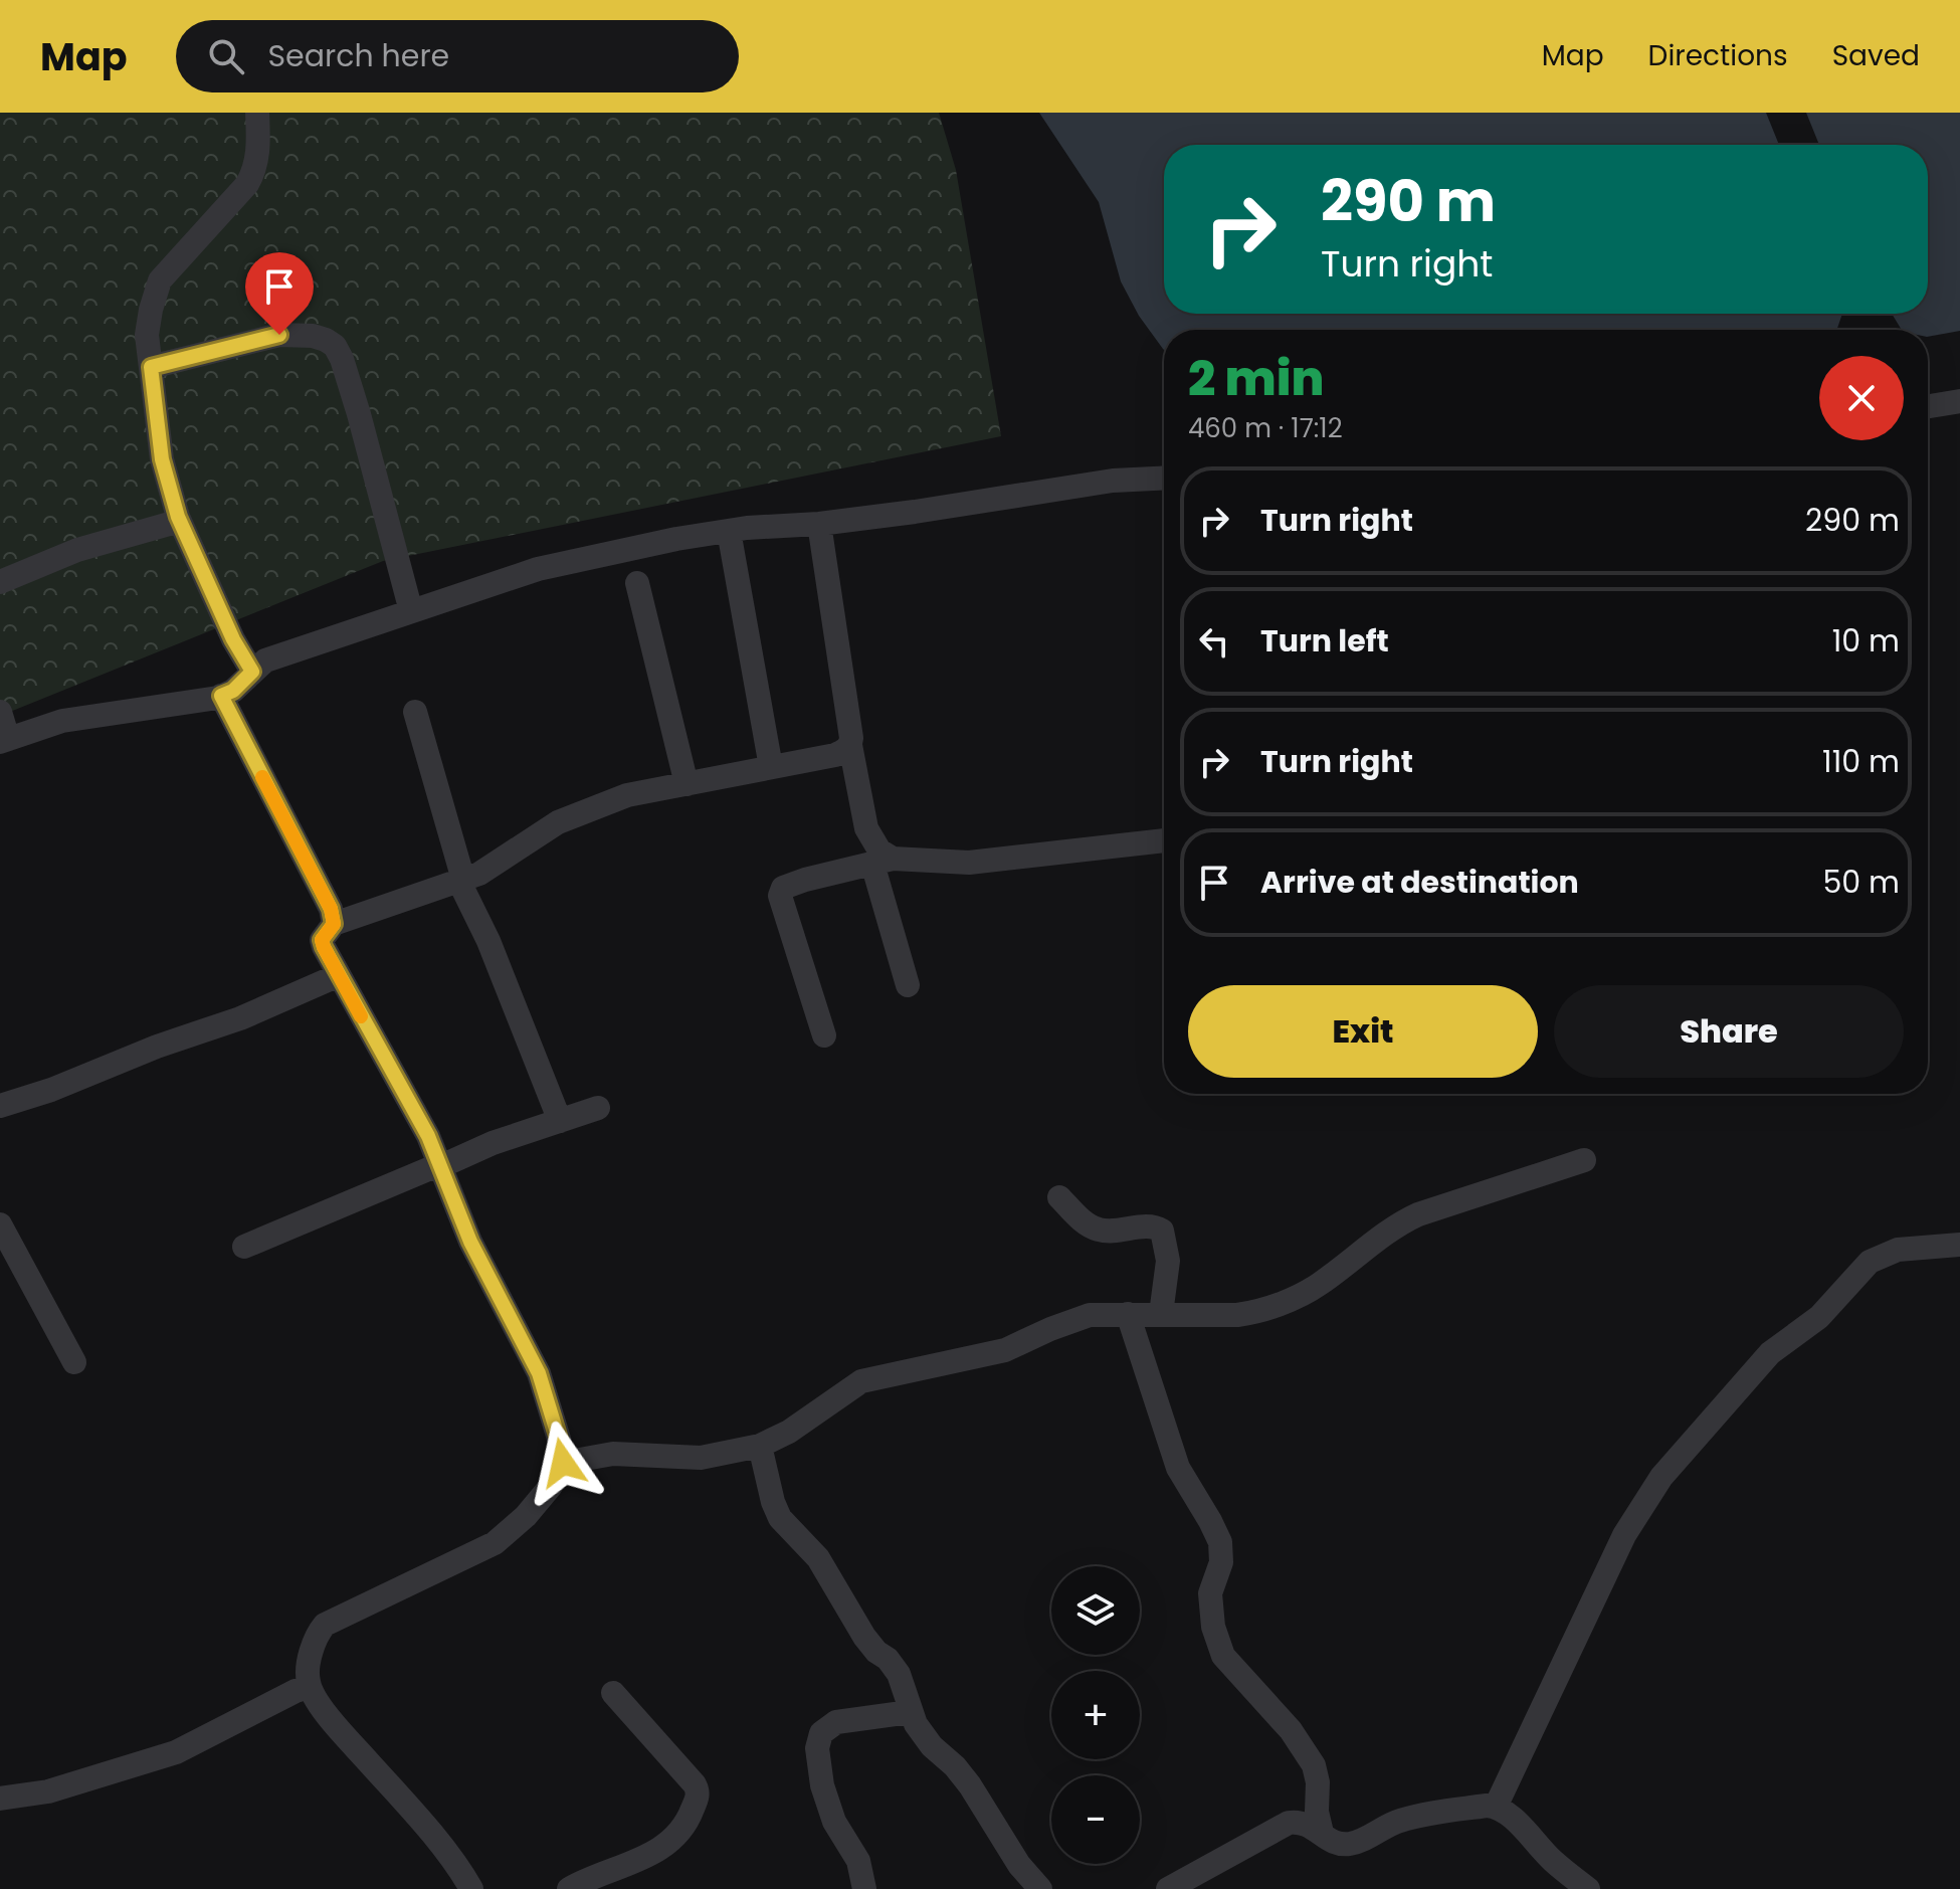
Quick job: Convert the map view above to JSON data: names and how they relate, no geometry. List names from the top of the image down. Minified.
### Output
{"page":{"header":"Map","search":"Search here","nav":["Map","Directions","Saved"],"turn":["290 m","Turn right"],"heading":["2 min","460 m · 17:12"],"list":[{"name":"Turn right","value":"290 m"},{"name":"Turn left","value":"10 m"},{"name":"Turn right","value":"110 m"},{"name":"Arrive at destination","value":"50 m"}],"buttons":["Exit","Share"],"map_buttons":["+","−"]}}
